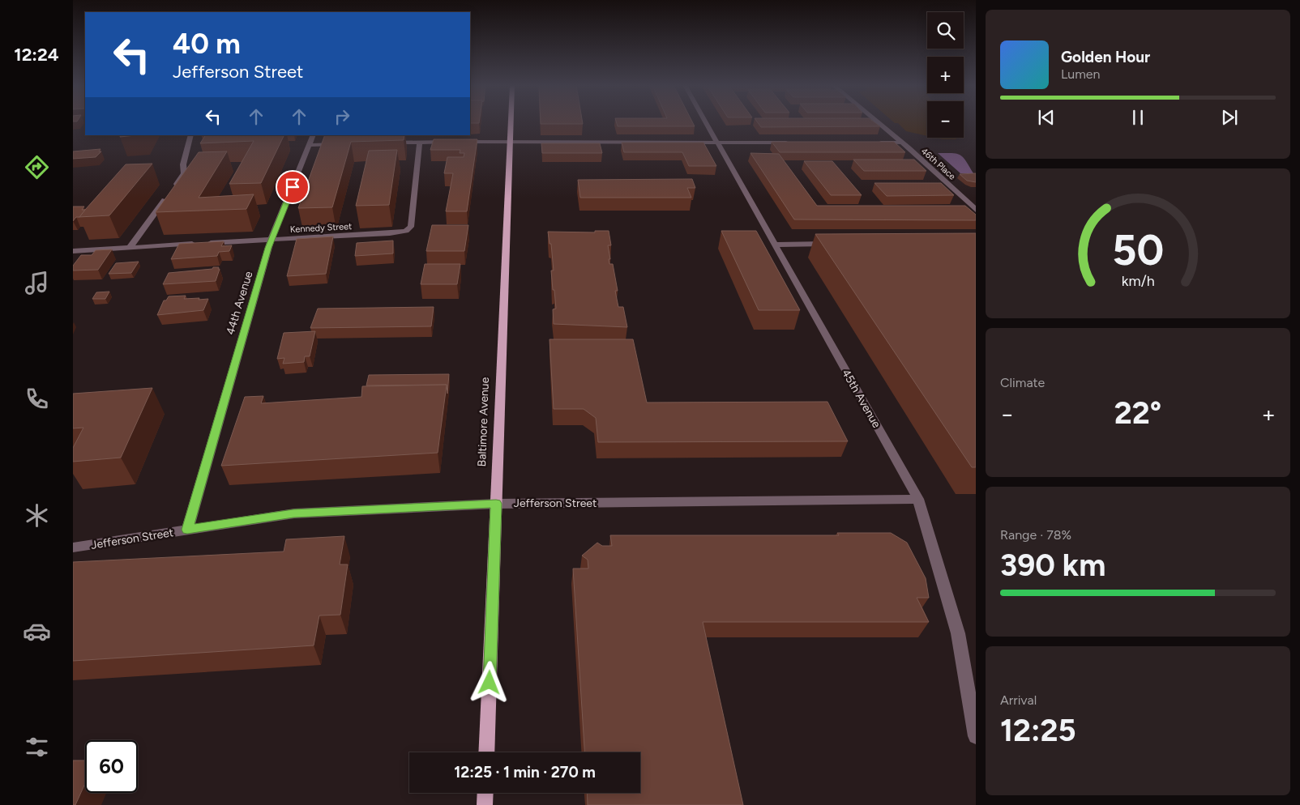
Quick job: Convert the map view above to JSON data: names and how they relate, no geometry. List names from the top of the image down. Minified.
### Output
{"streets":{"main road":["Baltimore Avenue"],"street":["46th Place","Kennedy Street","44th Avenue","45th Avenue","Jefferson Street"]},"crossings":[["Kennedy Street","44th Avenue"],["44th Avenue","Jefferson Street"],["45th Avenue","Jefferson Street"],["Baltimore Avenue","Jefferson Street"]],"page":{"tabs":"12:24","map_buttons":["+","−"],"turn":["40 m","Jefferson Street"],"song":["Golden Hour","Lumen"],"tile":["Climate",["Range · 78%","390 km"],["Arrival","12:25"]],"heat":["−","22°","+"],"limit":"60","trip":"12:25 · 1 min · 270 m","gauge":["50","km/h"]}}
